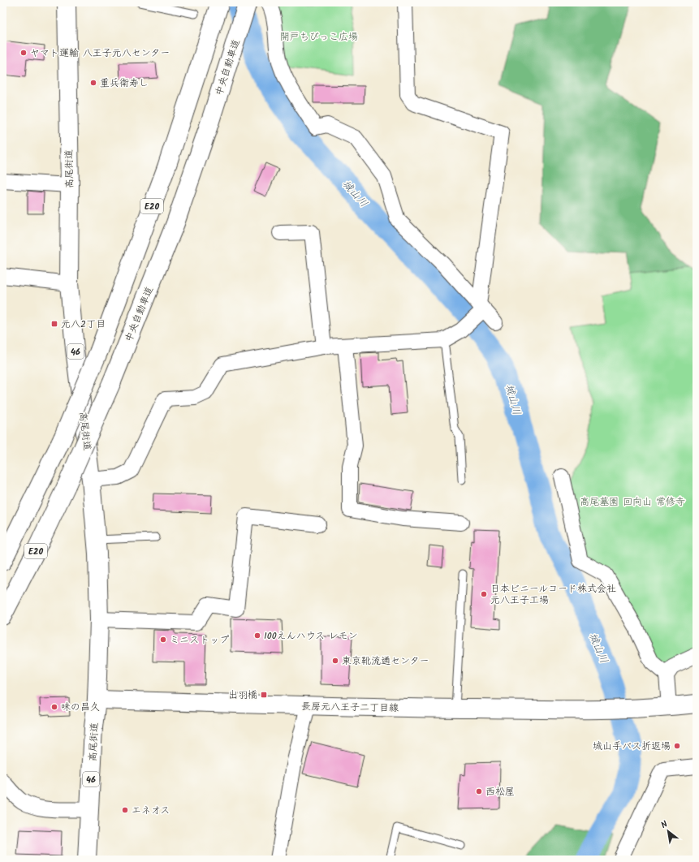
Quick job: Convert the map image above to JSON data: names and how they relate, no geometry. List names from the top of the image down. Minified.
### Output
{"streets":{"main road":["中央自動車道","高尾街道","E20","46","長房元八王子二丁目線"]},"crossings":[["高尾街道","長房元八王子二丁目線"]],"water":["城山川"],"parks":["開戸ちびっこ広場","高尾墓園 回向山 常修寺"],"places":{"other":["ヤマト運輸 八王子元八センター","重兵衛寿し","日本ビニールコード株式会社 元八王子工場","100えんハウス レモン","ミニストップ","東京靴流通センター","味の昌久","城山手バス折返場","西松屋","エネオス"],"transit":["元八2丁目","出羽橋"]},"north":"top left"}
